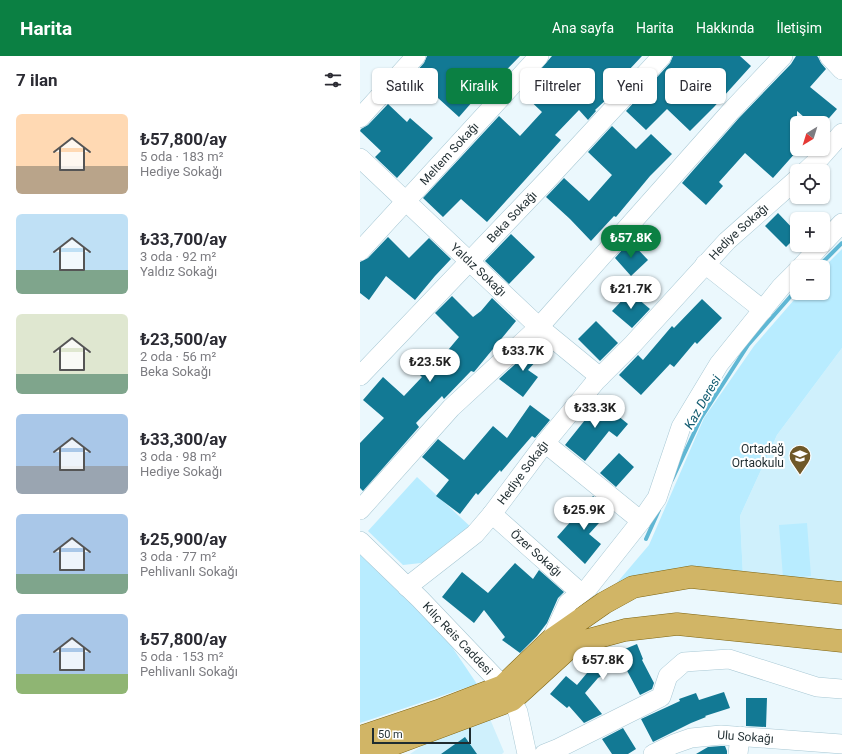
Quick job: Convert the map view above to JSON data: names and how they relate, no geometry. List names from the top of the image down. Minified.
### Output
{"streets":{"street":["Meltem Sokağı","Beka Sokağı","Hediye Sokağı","Yaldız Sokağı","Özer Sokağı","Kılıç Reis Caddesi","Ulu Sokağı"]},"crossings":[["Meltem Sokağı","Yaldız Sokağı"],["Beka Sokağı","Yaldız Sokağı"],["Hediye Sokağı","Yaldız Sokağı"],["Hediye Sokağı","Özer Sokağı"],["Hediye Sokağı","Kılıç Reis Caddesi"]],"water":["Kaz Deresi"],"places":{"school or university":["Ortadağ Ortaokulu"]},"scale_bar":"50 m","north":"bottom left","page":{"header":"Harita","nav":["Ana sayfa","Harita","Hakkında","İletişim"],"heading":"7 ilan","chip":["Satılık","Kiralık","Filtreler","Yeni","Daire"],"list":[{"name":"₺57,800/ay","note":"5 oda · 183 m² · Hediye Sokağı"},{"name":"₺33,700/ay","note":"3 oda · 92 m² · Yaldız Sokağı"},{"name":"₺23,500/ay","note":"2 oda · 56 m² · Beka Sokağı"},{"name":"₺33,300/ay","note":"3 oda · 98 m² · Hediye Sokağı"},{"name":"₺25,900/ay","note":"3 oda · 77 m² · Pehlivanlı Sokağı"},{"name":"₺57,800/ay","note":"5 oda · 153 m² · Pehlivanlı Sokağı"}],"map_buttons":["+","−"],"price":["₺57.8K","₺21.7K","₺33.7K","₺23.5K","₺33.3K","₺25.9K","₺57.8K"],"scale":"50 m"}}
